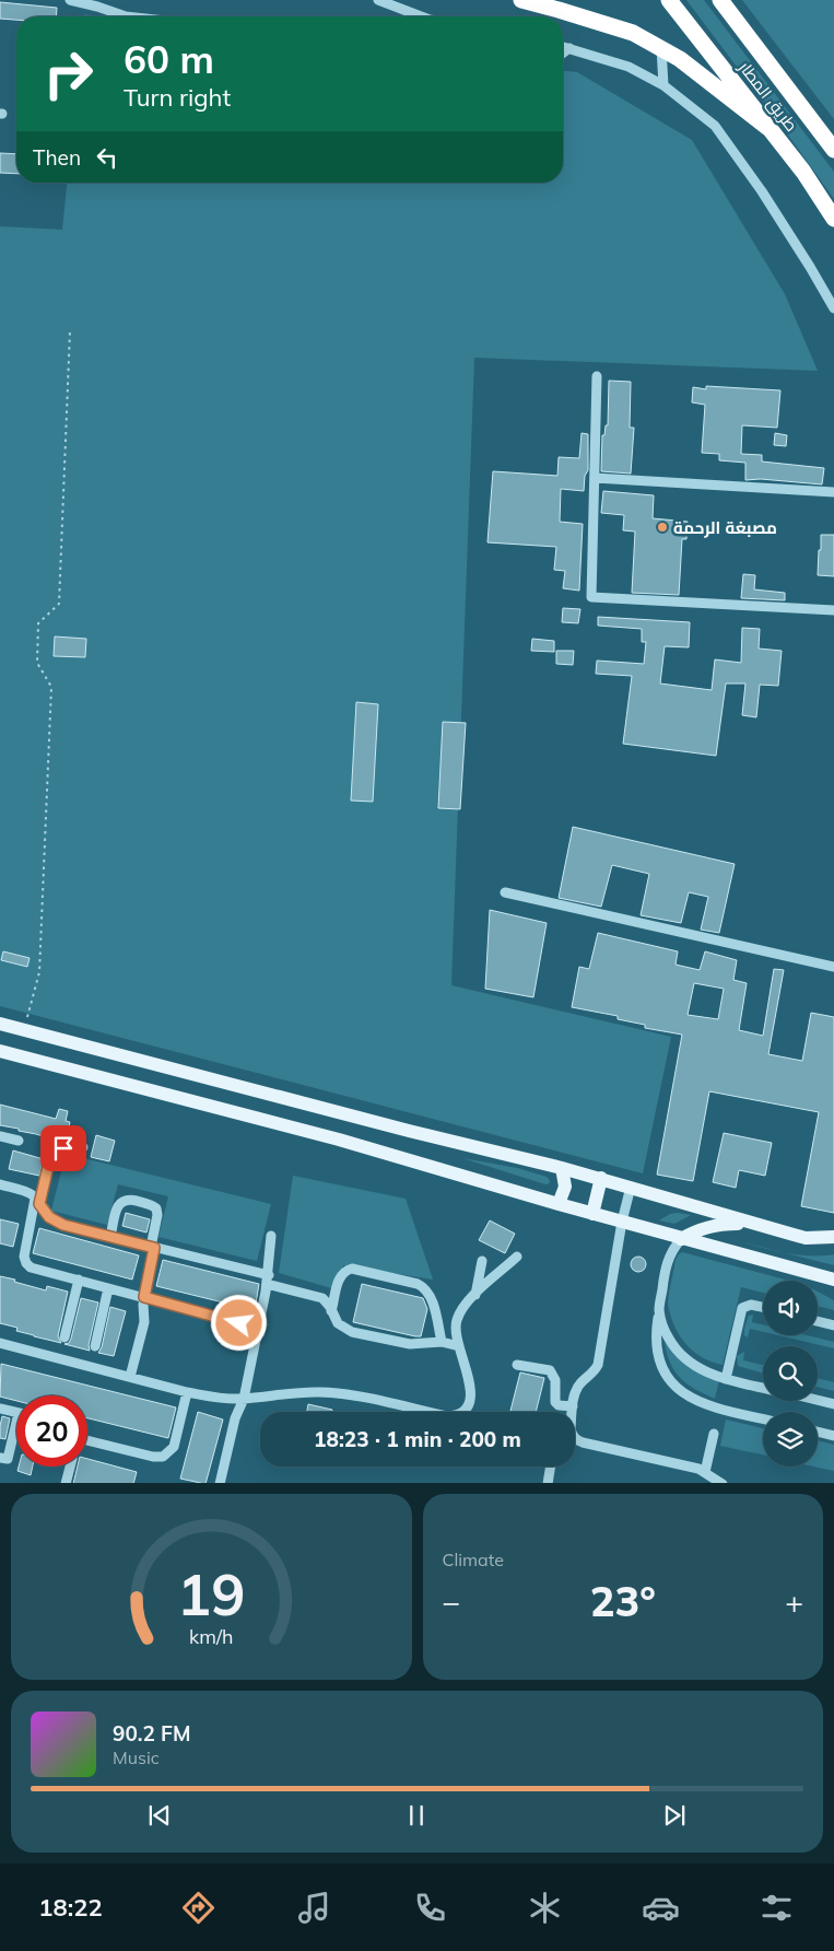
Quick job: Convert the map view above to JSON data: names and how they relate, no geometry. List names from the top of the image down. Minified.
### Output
{"streets":{"highway":["طريق المطار"]},"places":["مصبغة الرحمة"],"page":{"turn":["60 m","Turn right"],"then":"Then","limit":"20","trip":"18:23 · 1 min · 200 m","tile":"Climate","heat":["−","23°","+"],"song":["90.2 FM","Music"],"tabs":"18:22","gauge":["19","km/h"]}}
